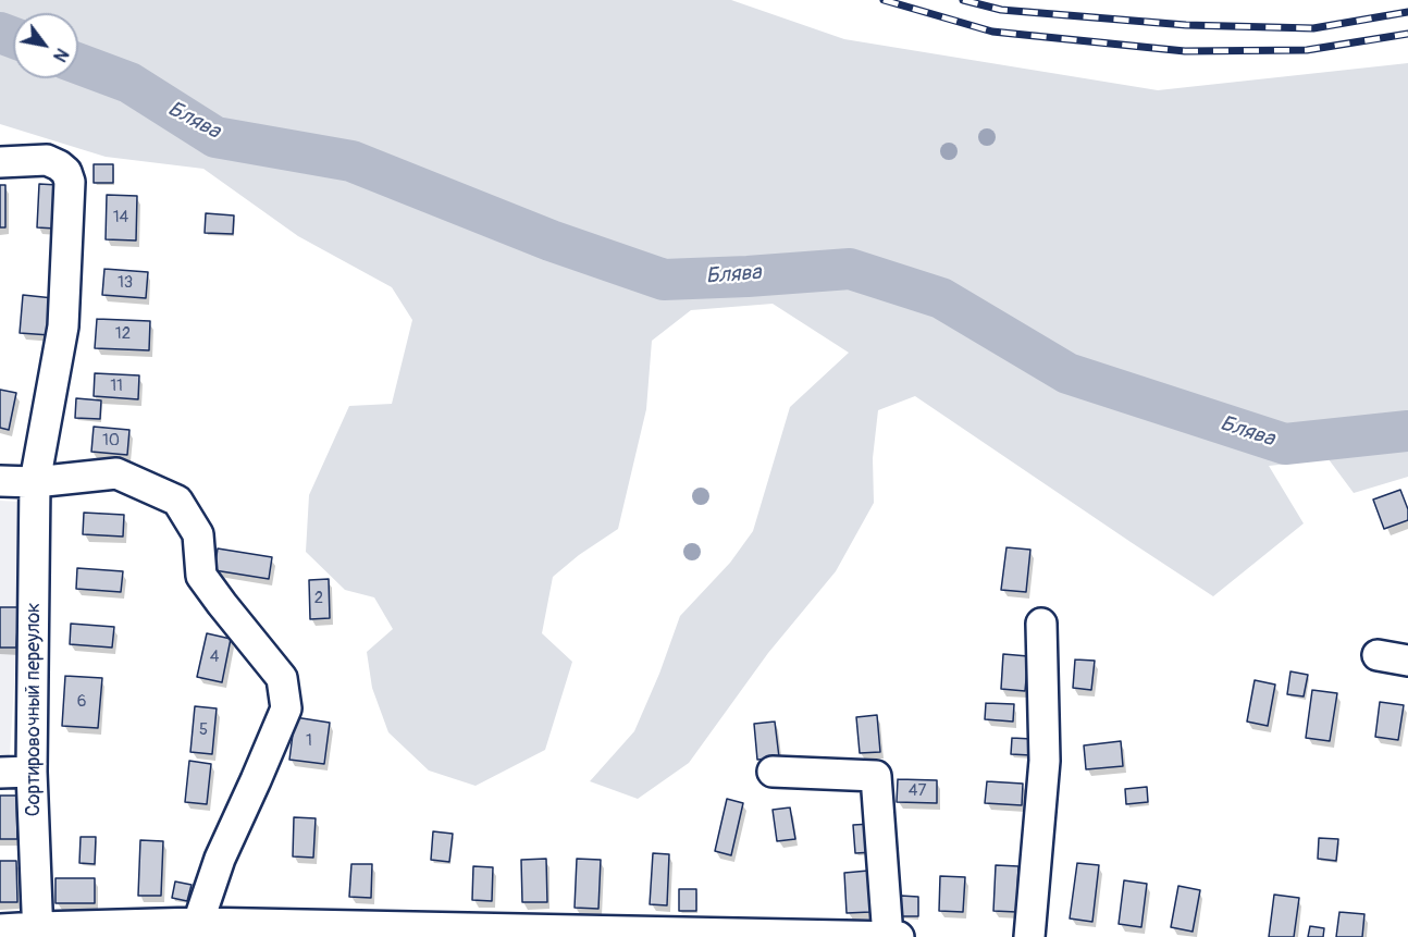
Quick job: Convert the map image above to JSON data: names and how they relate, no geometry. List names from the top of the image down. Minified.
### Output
{"streets":{"street":["Сортировочный переулок"]},"water":["Блява"],"house_numbers":["14","13","12","11","10","2","4","6","5","1","47"],"north":"bottom right"}
